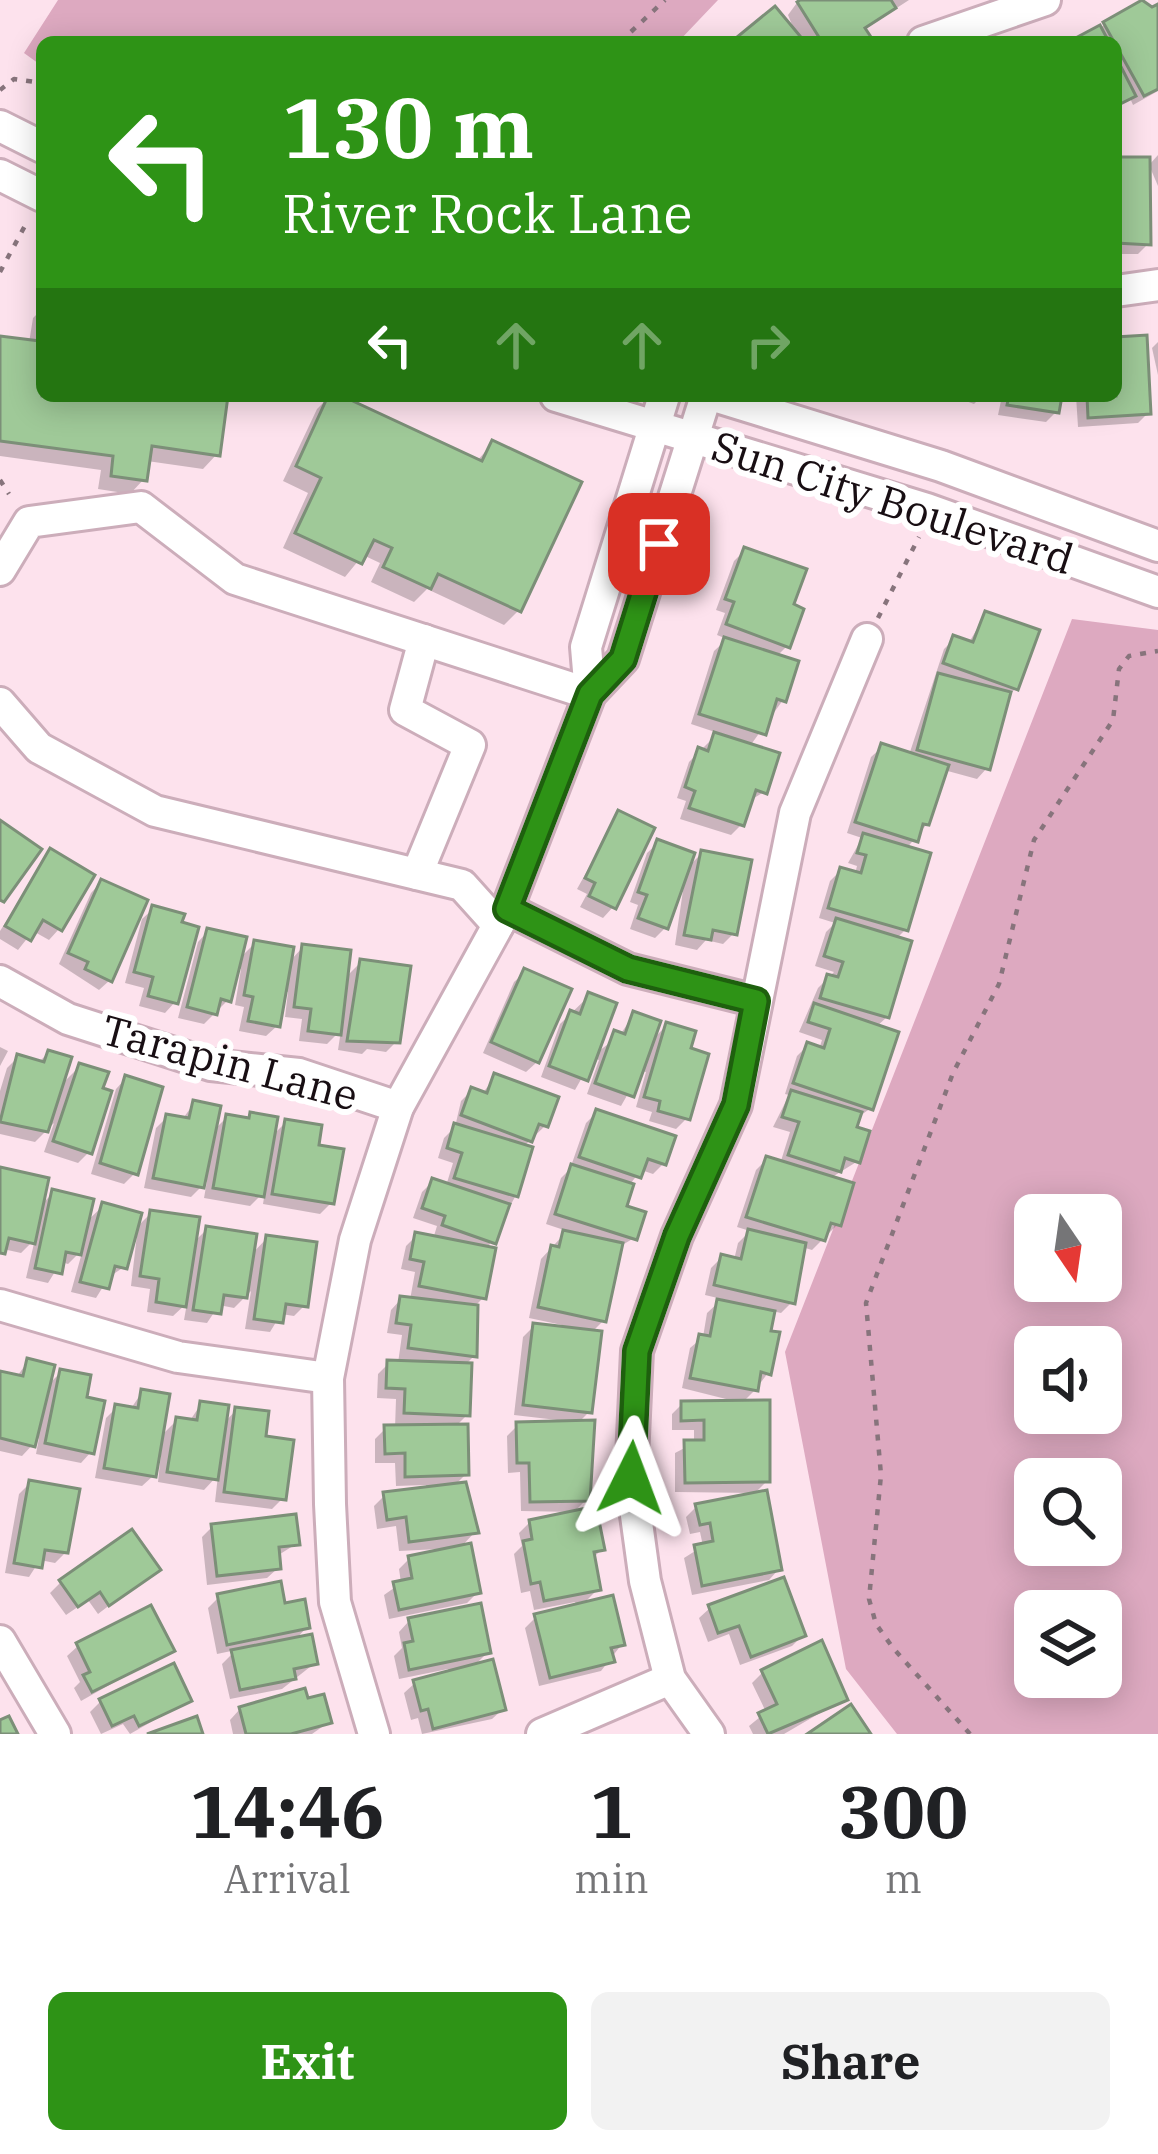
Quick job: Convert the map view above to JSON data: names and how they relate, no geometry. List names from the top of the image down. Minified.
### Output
{"streets":{"street":["Sun City Boulevard","Tarapin Lane"]},"north":"bottom","page":{"turn":["130 m","River Rock Lane"],"eta":["14:46","Arrival","1","min","300","m"],"buttons":["Exit","Share"]}}
